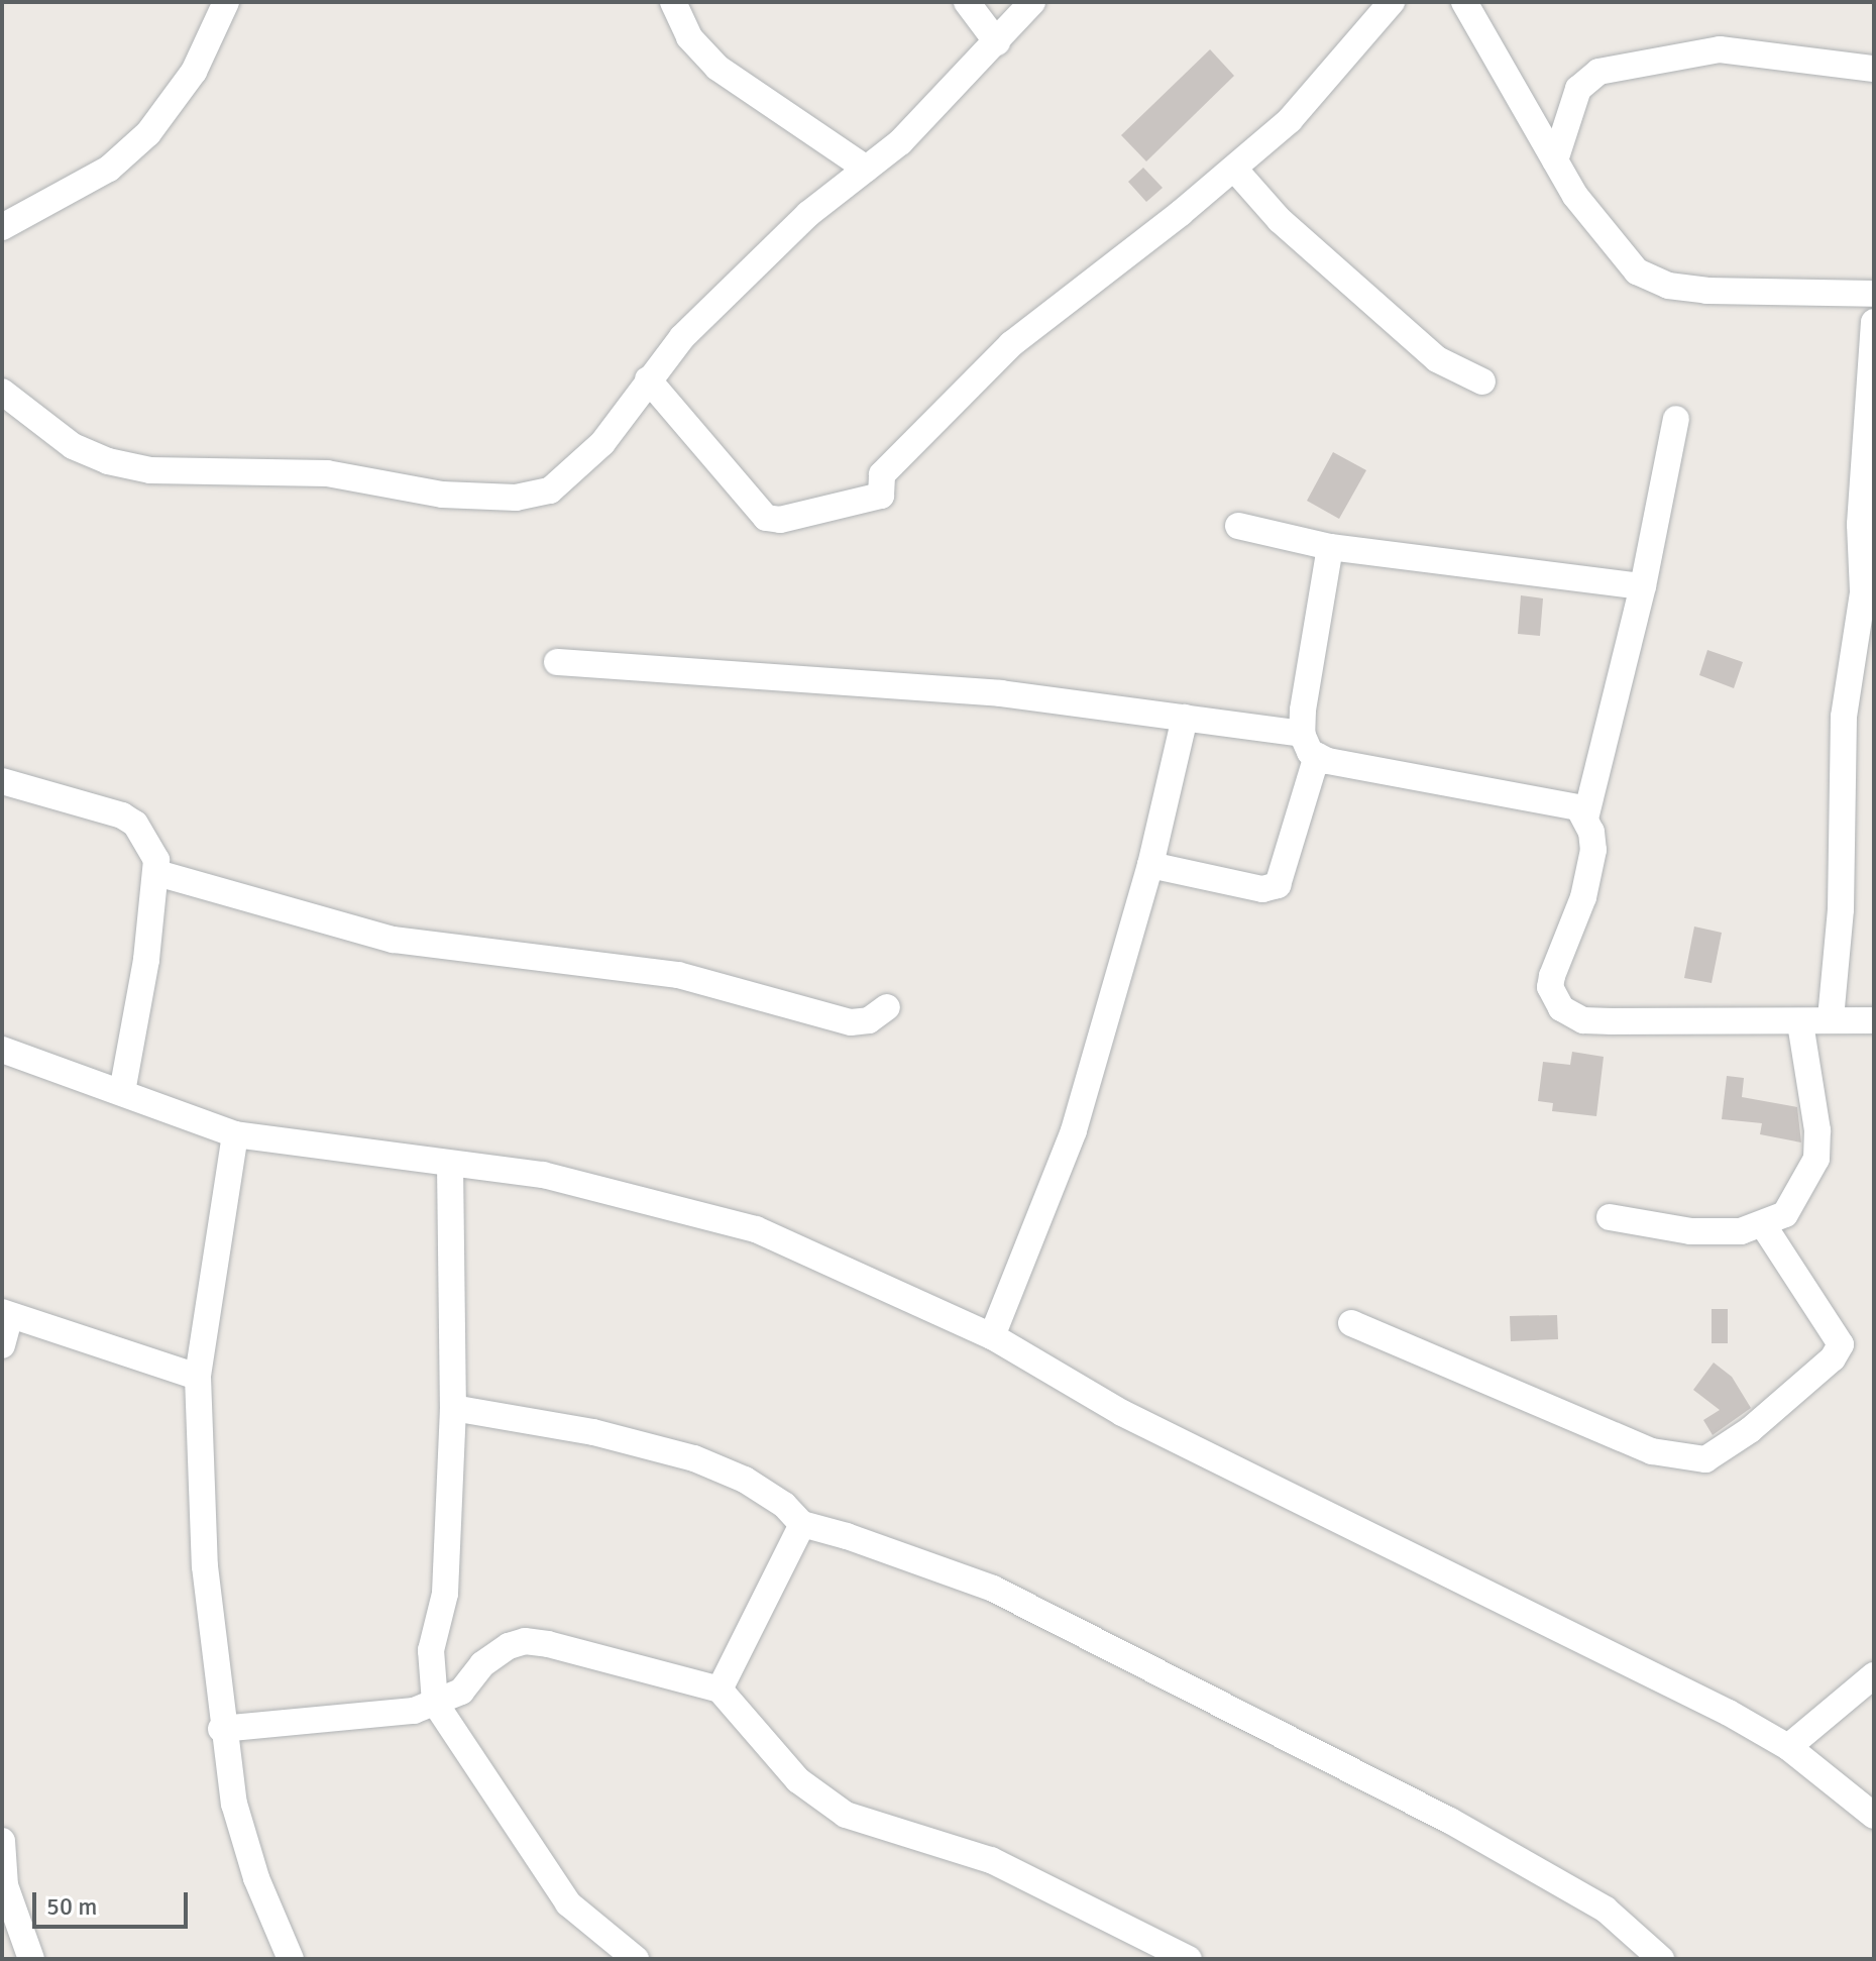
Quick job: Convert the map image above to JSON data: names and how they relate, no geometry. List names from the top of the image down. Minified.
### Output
{"scale_bar":"50 m"}
